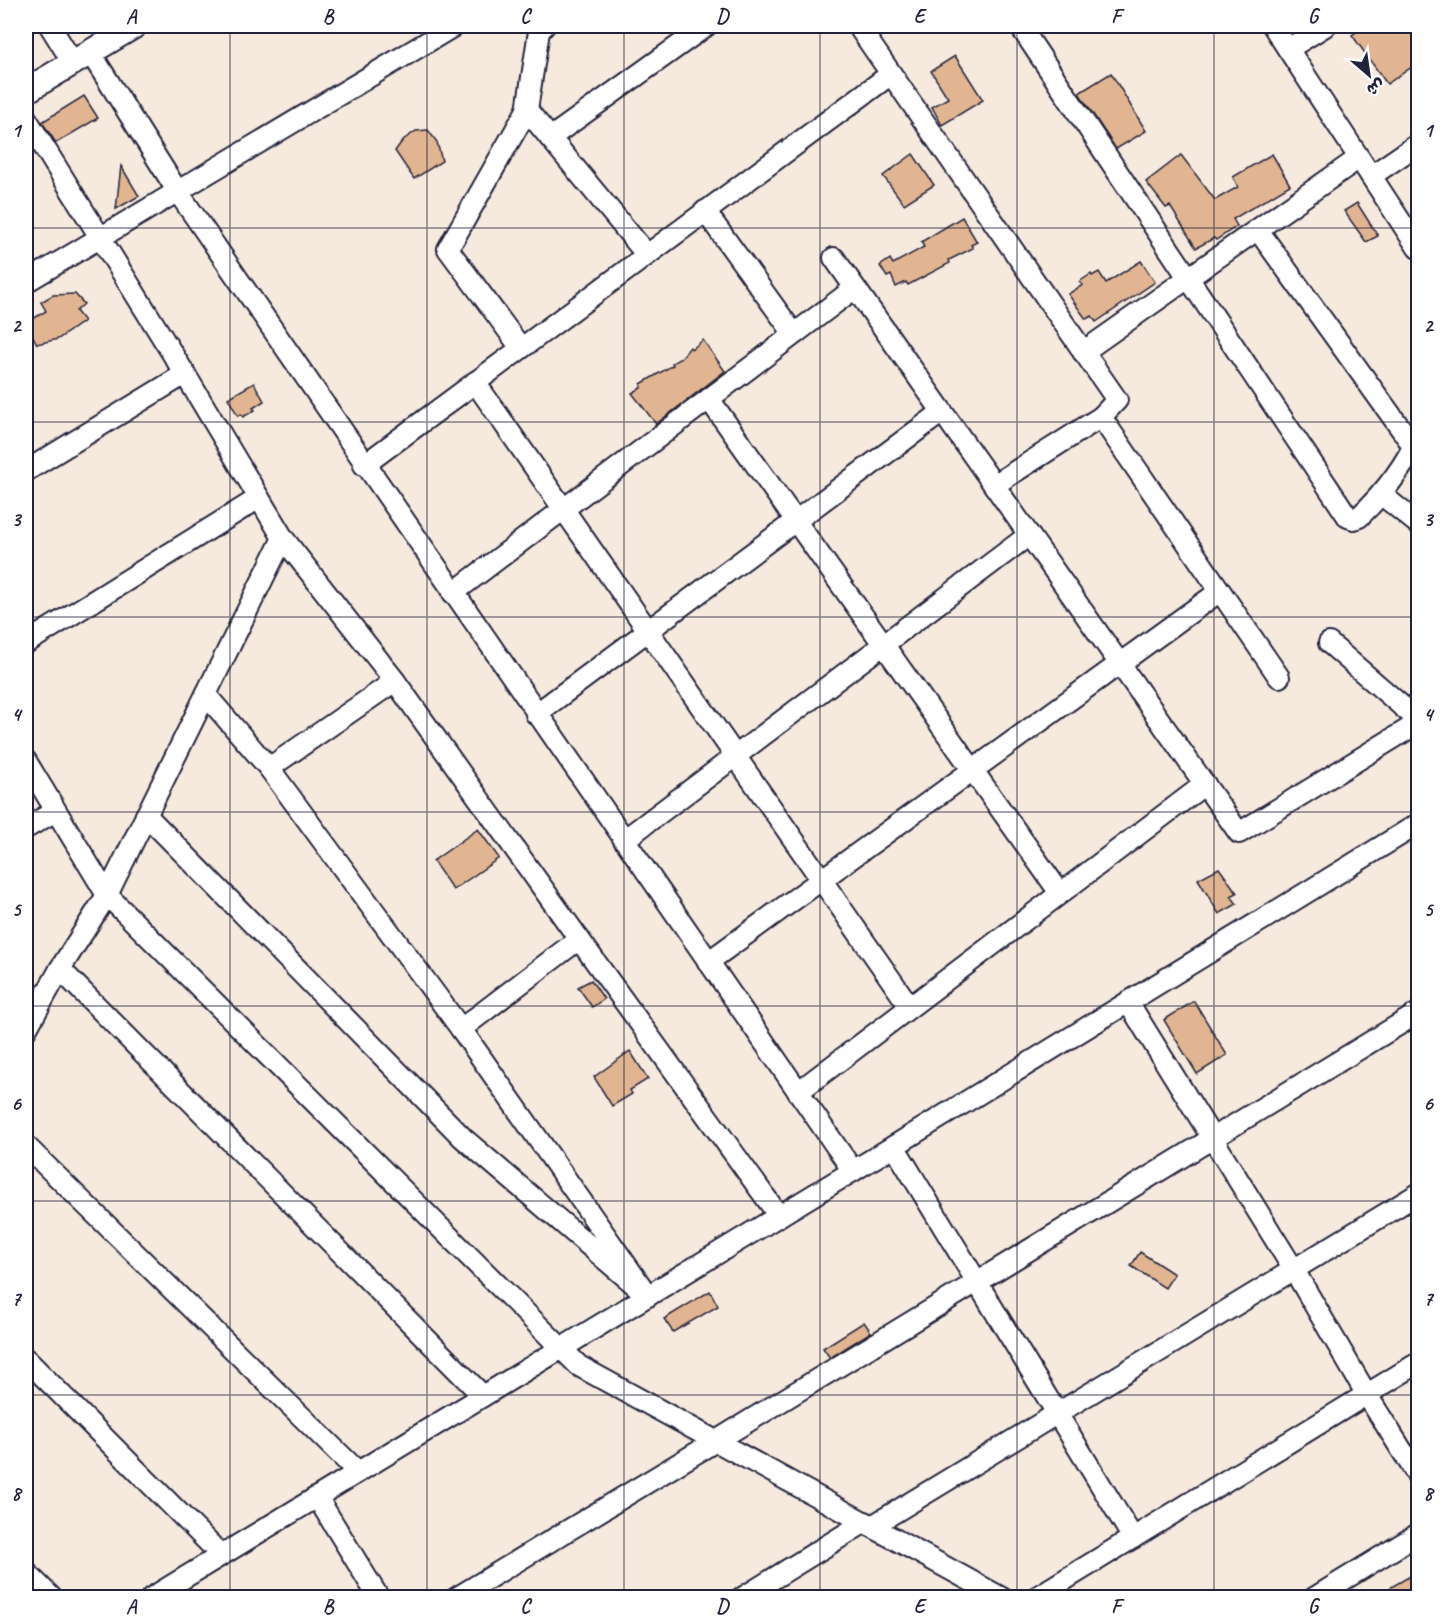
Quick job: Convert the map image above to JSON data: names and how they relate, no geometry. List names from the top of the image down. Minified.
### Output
{"north":"bottom right","grid":{"columns":["A","B","C","D","E","F","G"],"rows":["1","2","3","4","5","6","7","8"]}}
